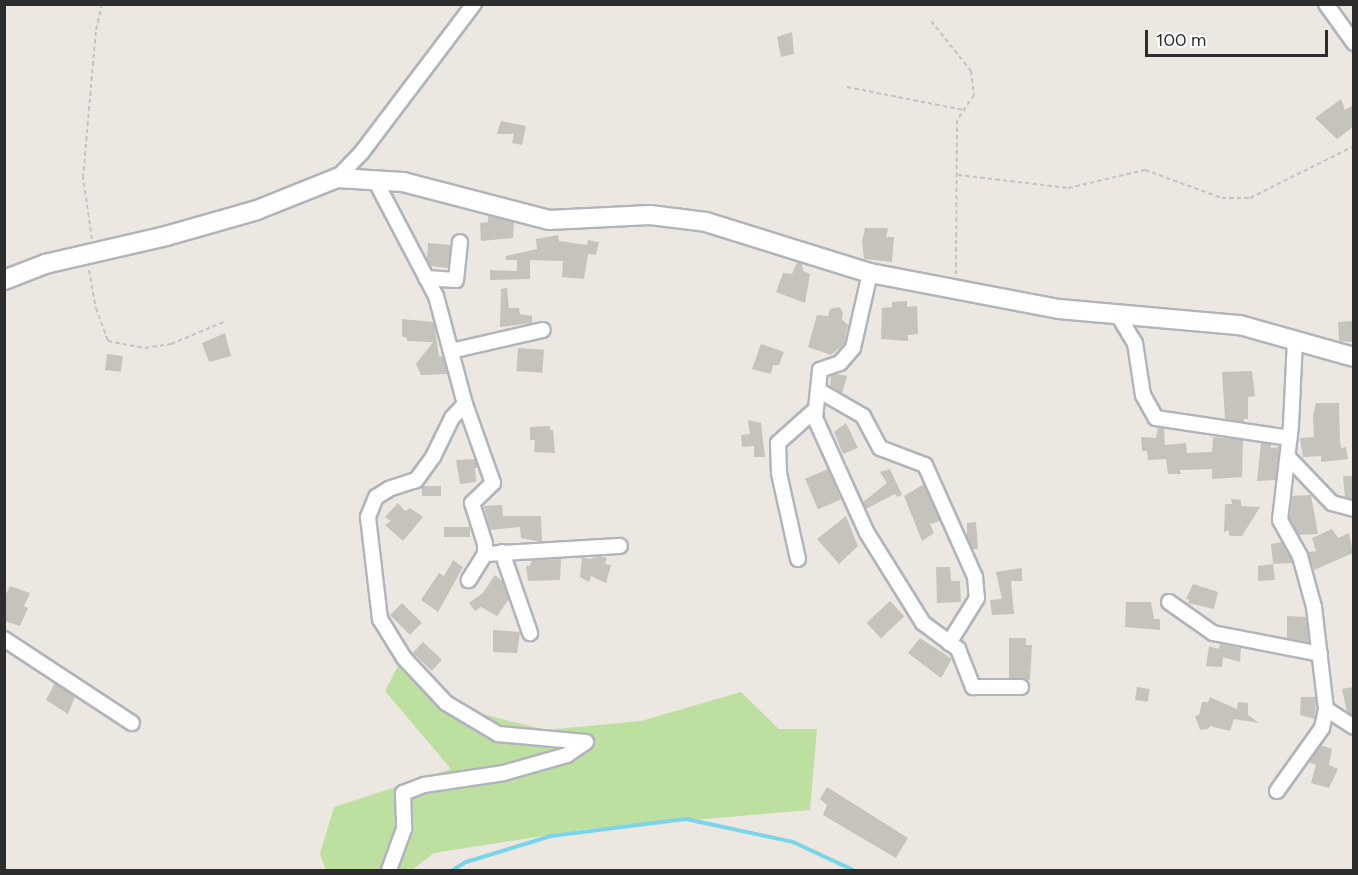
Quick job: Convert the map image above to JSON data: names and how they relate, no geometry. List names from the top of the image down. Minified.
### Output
{"scale_bar":"100 m"}
